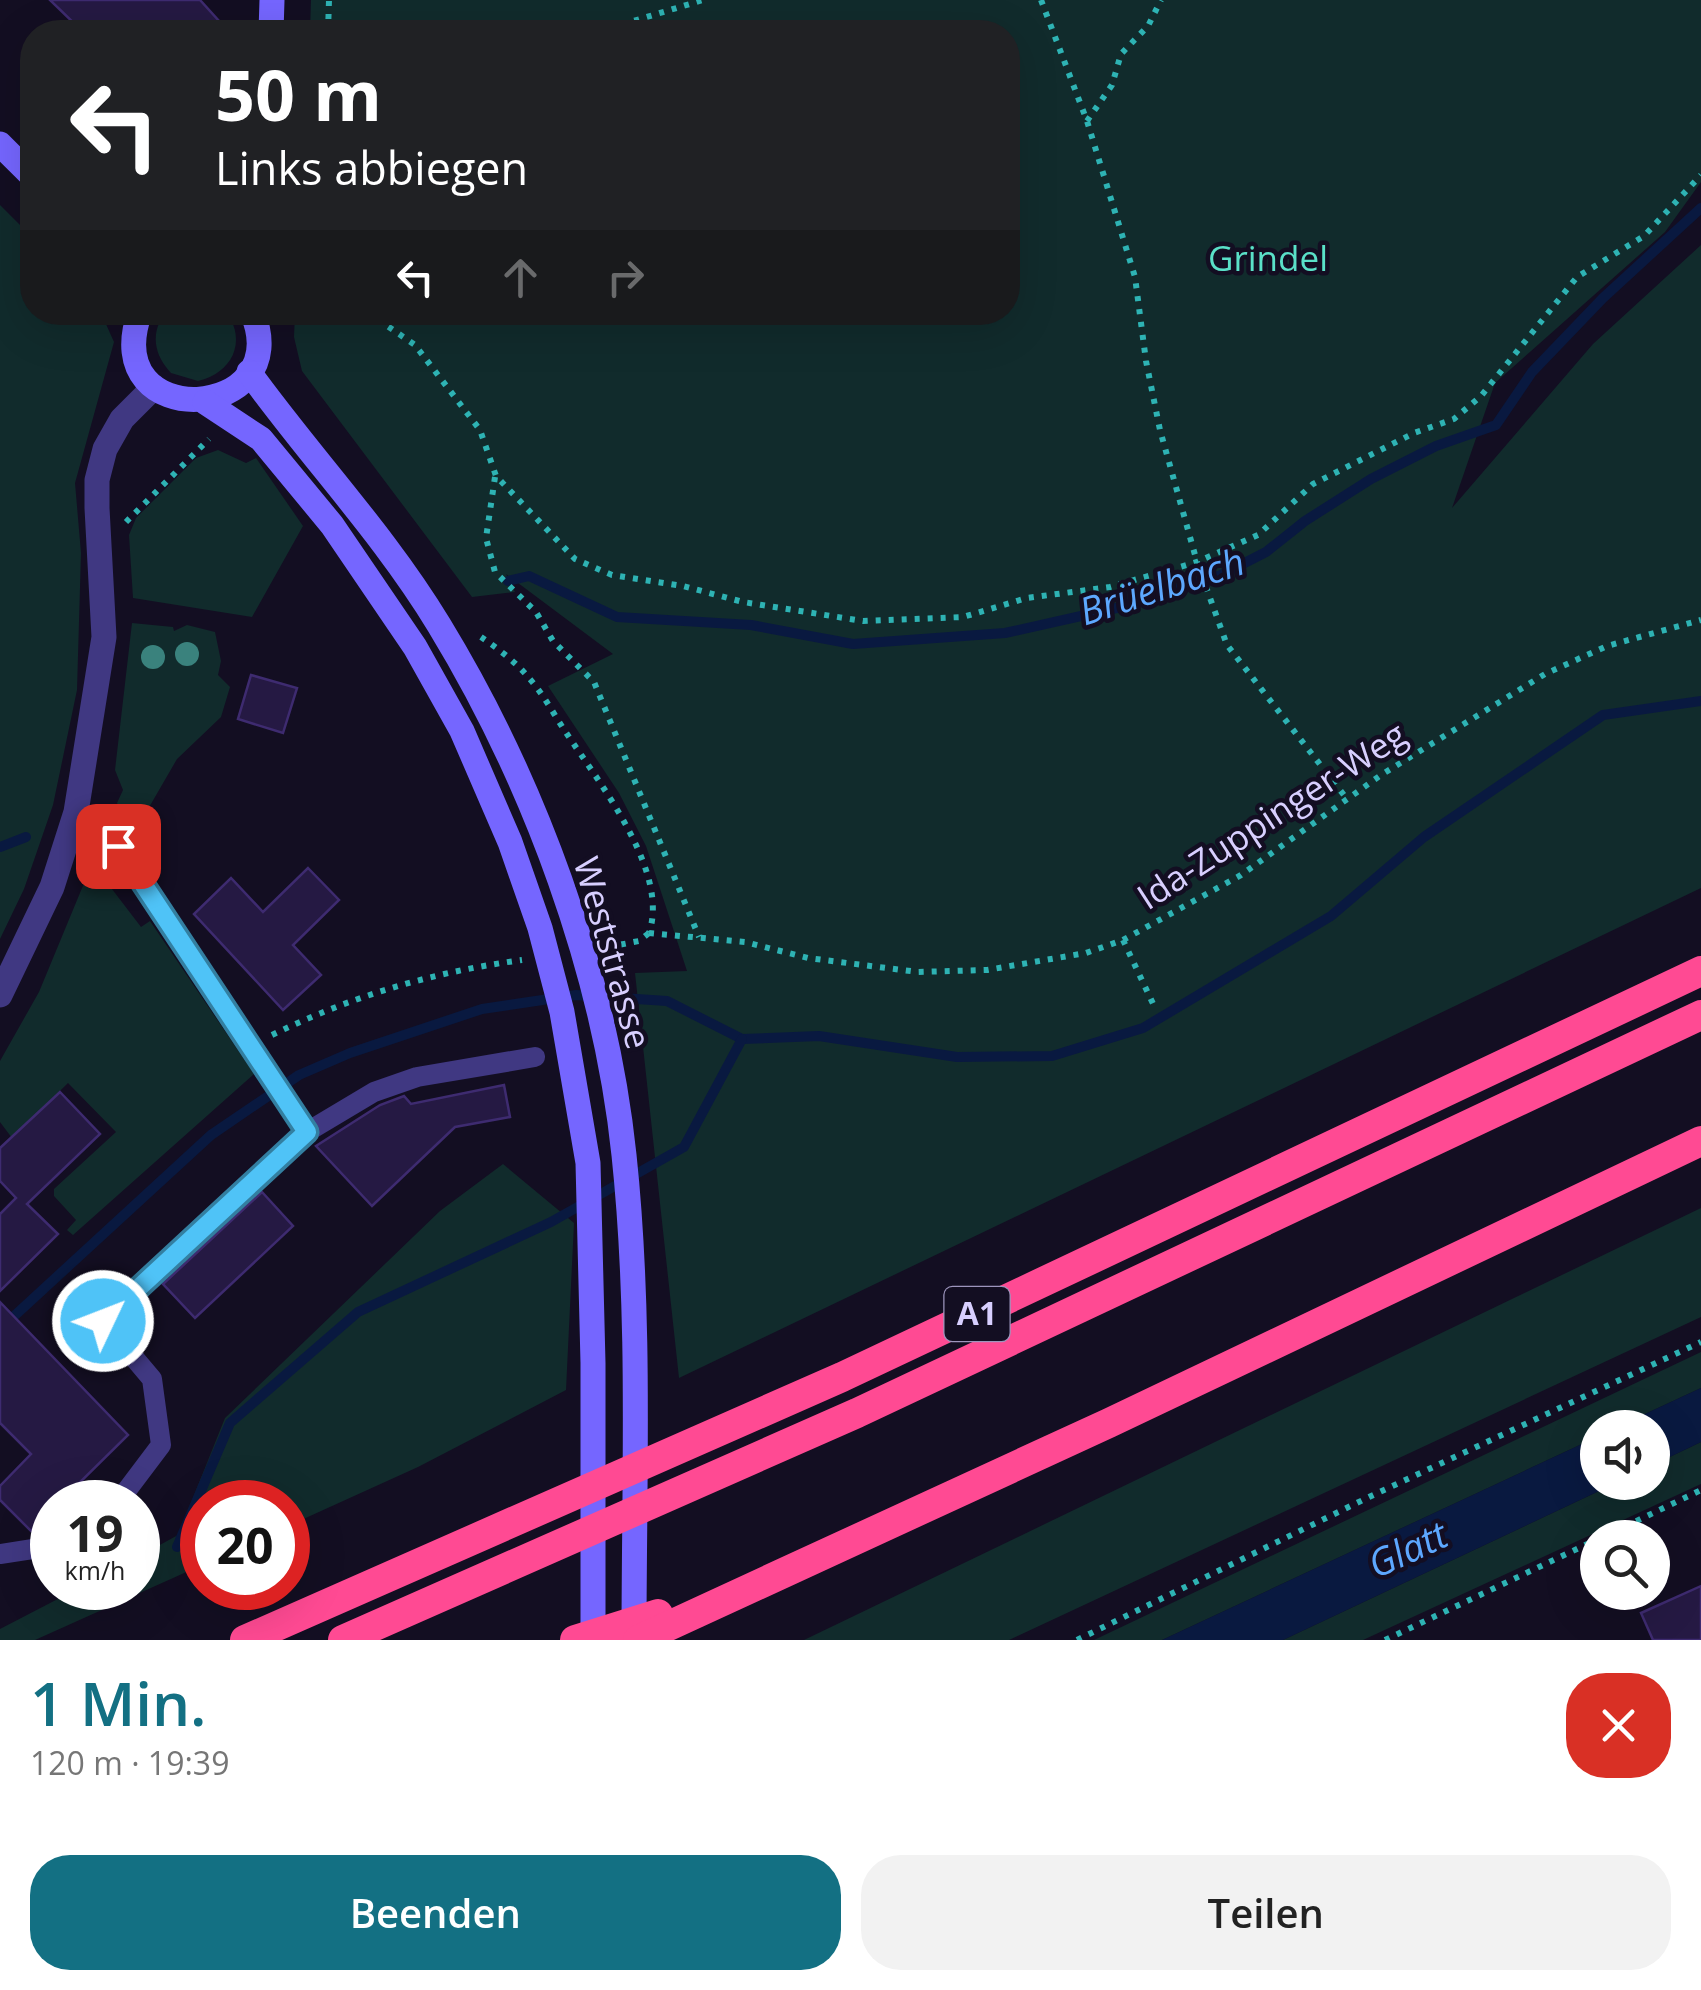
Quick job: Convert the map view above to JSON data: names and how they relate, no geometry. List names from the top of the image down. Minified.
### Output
{"streets":{"highway":["A1"],"main road":["Weststrasse"],"path":["Ida-Zuppinger-Weg"]},"water":["Brüelbach","Glatt"],"parks":["Grindel"],"page":{"turn":["50 m","Links abbiegen"],"speed":"19 km/h","limit":"20","heading":["1 Min.","120 m · 19:39"],"buttons":["Beenden","Teilen"]}}
